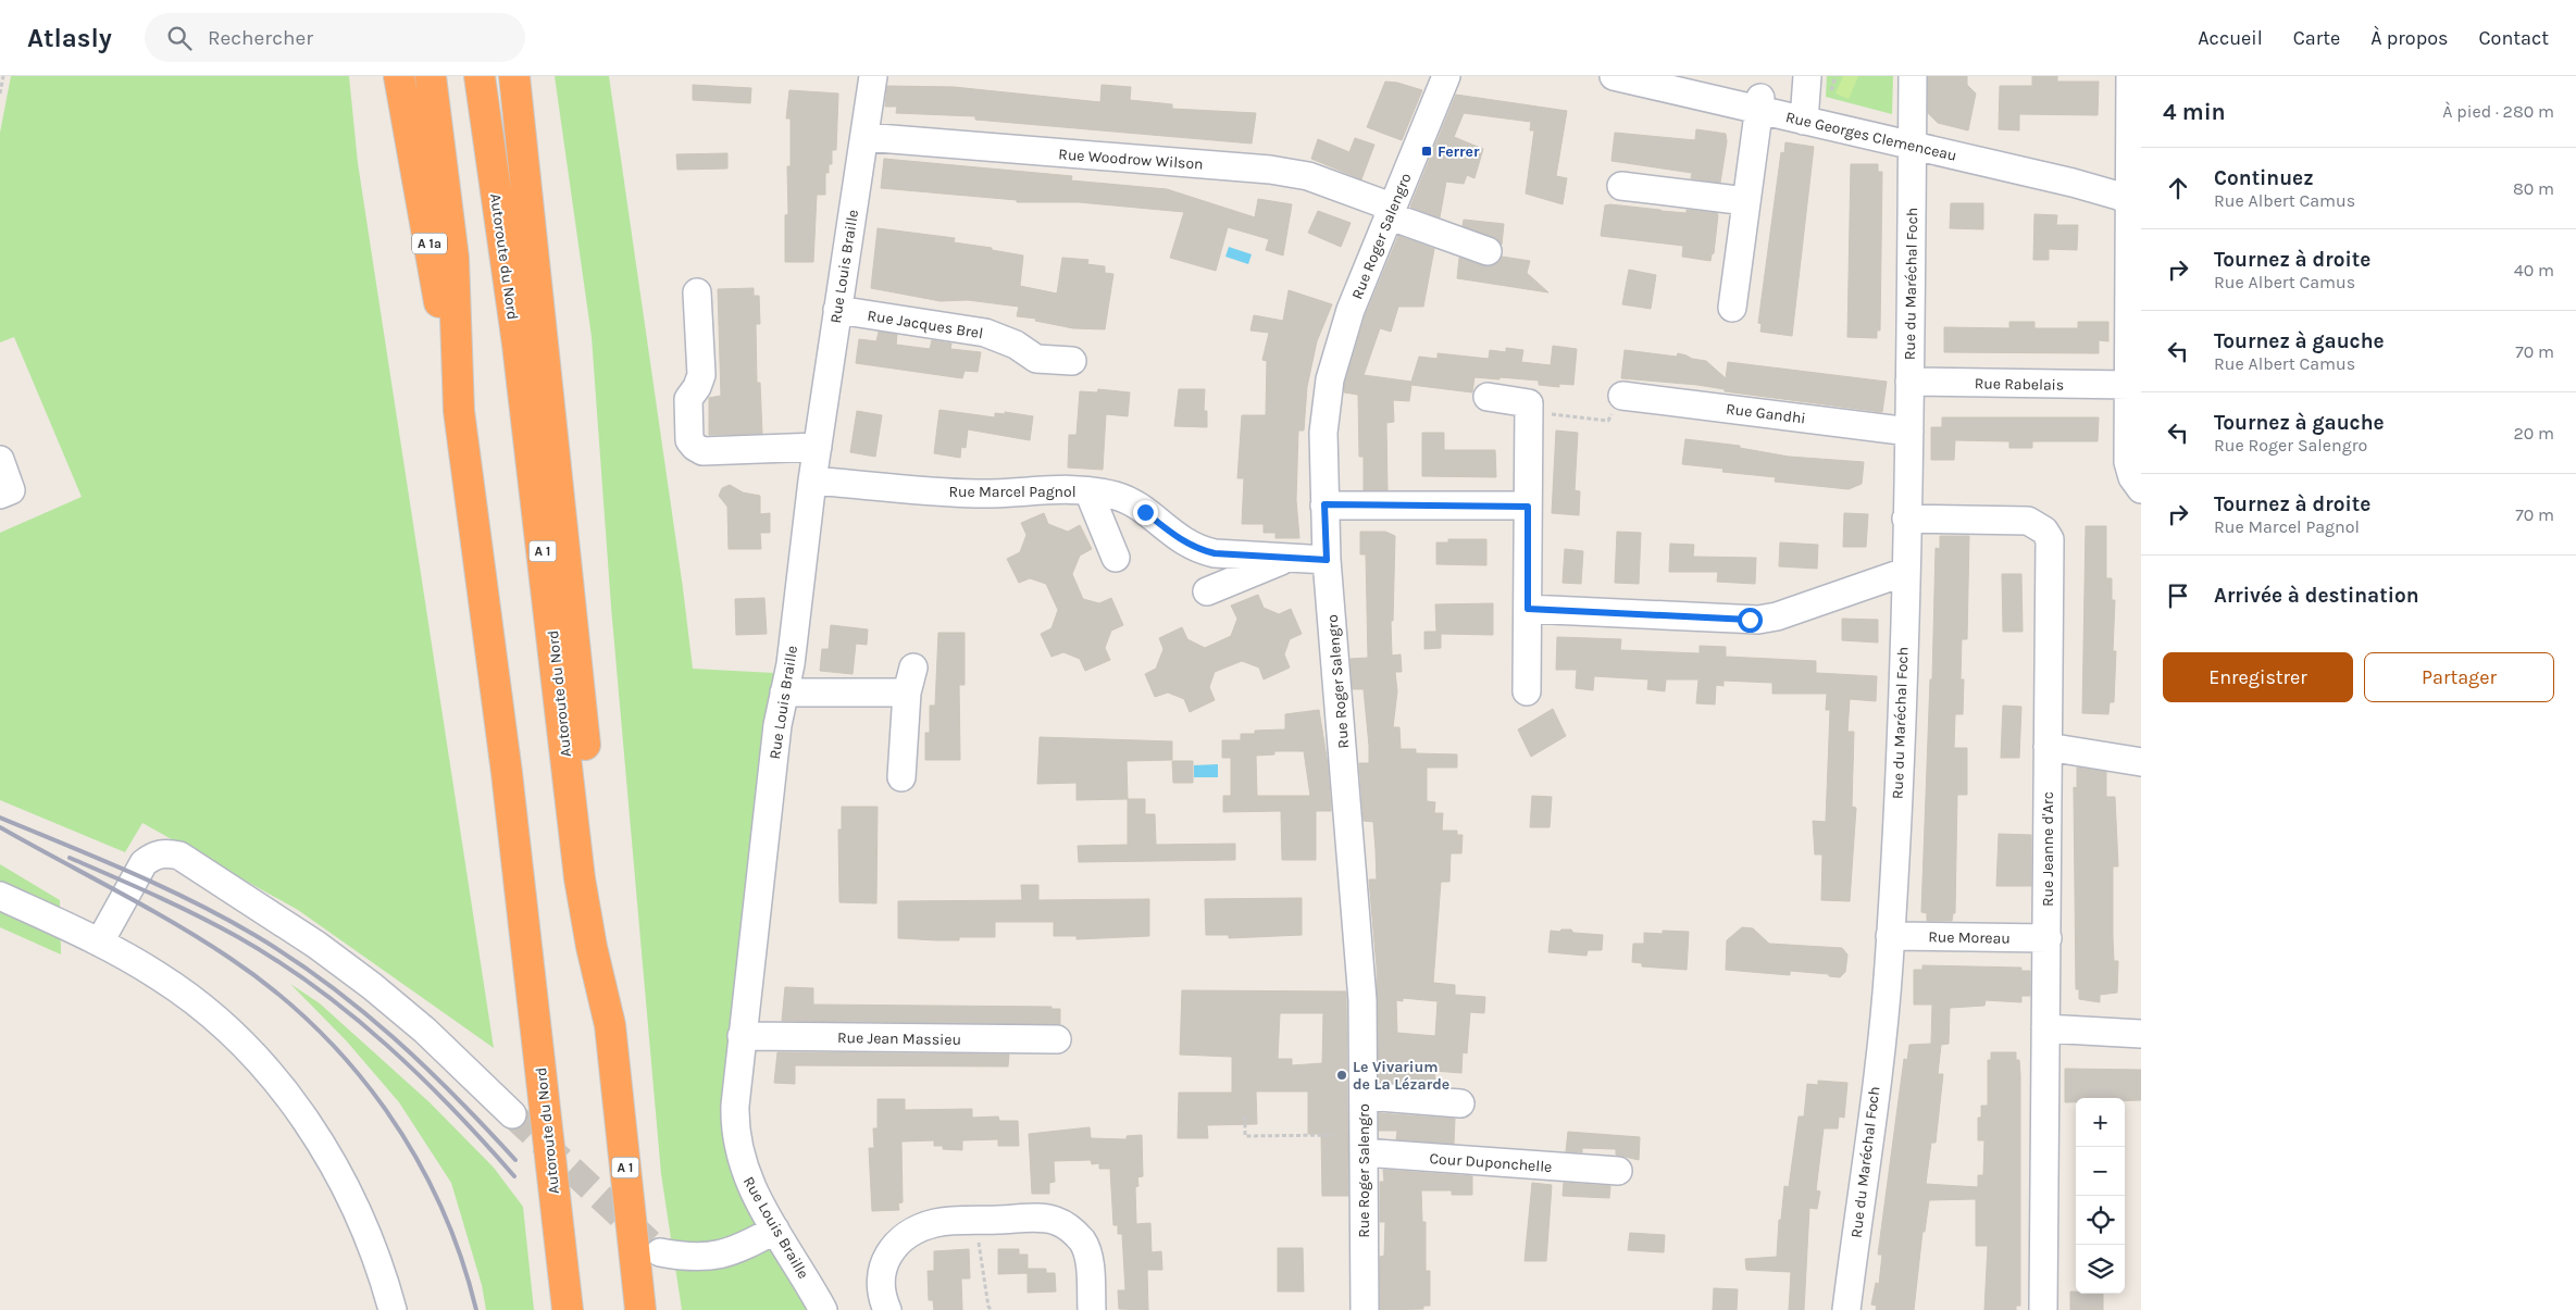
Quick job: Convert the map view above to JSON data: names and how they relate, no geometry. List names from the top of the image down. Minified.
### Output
{"streets":{"highway":["A 1a","Autoroute du Nord","A 1"],"street":["Rue Georges Clemenceau","Rue Woodrow Wilson","Rue Roger Salengro","Rue Louis Braille","Rue du Maréchal Foch","Rue Jacques Brel","Rue Rabelais","Rue Gandhi","Rue Marcel Pagnol","Rue Jeanne d'Arc","Rue Moreau","Rue Jean Massieu","Cour Duponchelle"]},"crossings":[["Rue Georges Clemenceau","Rue du Maréchal Foch"],["Rue Woodrow Wilson","Rue Roger Salengro"],["Rue Woodrow Wilson","Rue Louis Braille"],["Rue Roger Salengro","Rue Marcel Pagnol"],["Rue Roger Salengro","Cour Duponchelle"],["A 1a","Autoroute du Nord"],["Rue Louis Braille","Rue Jacques Brel"],["Rue Louis Braille","Rue Marcel Pagnol"],["Rue Louis Braille","Rue Jean Massieu"],["Rue du Maréchal Foch","Rue Rabelais"],["Rue du Maréchal Foch","Rue Gandhi"],["Rue du Maréchal Foch","Rue Jeanne d'Arc"],["Rue du Maréchal Foch","Rue Moreau"],["Rue Jeanne d'Arc","Rue Moreau"]],"places":{"transit":["Ferrer"],"other":["Le Vivarium de La Lézarde"]},"page":{"header":"Atlasly","search":"Rechercher","nav":["Accueil","Carte","À propos","Contact"],"heading":["4 min","À pied · 280 m"],"list":[["Continuez","Rue Albert Camus","80 m"],["Tournez à droite","Rue Albert Camus","40 m"],["Tournez à gauche","Rue Albert Camus","70 m"],["Tournez à gauche","Rue Roger Salengro","20 m"],["Tournez à droite","Rue Marcel Pagnol","70 m"],"Arrivée à destination"],"buttons":["Enregistrer","Partager"],"map_buttons":["+","−"]}}
